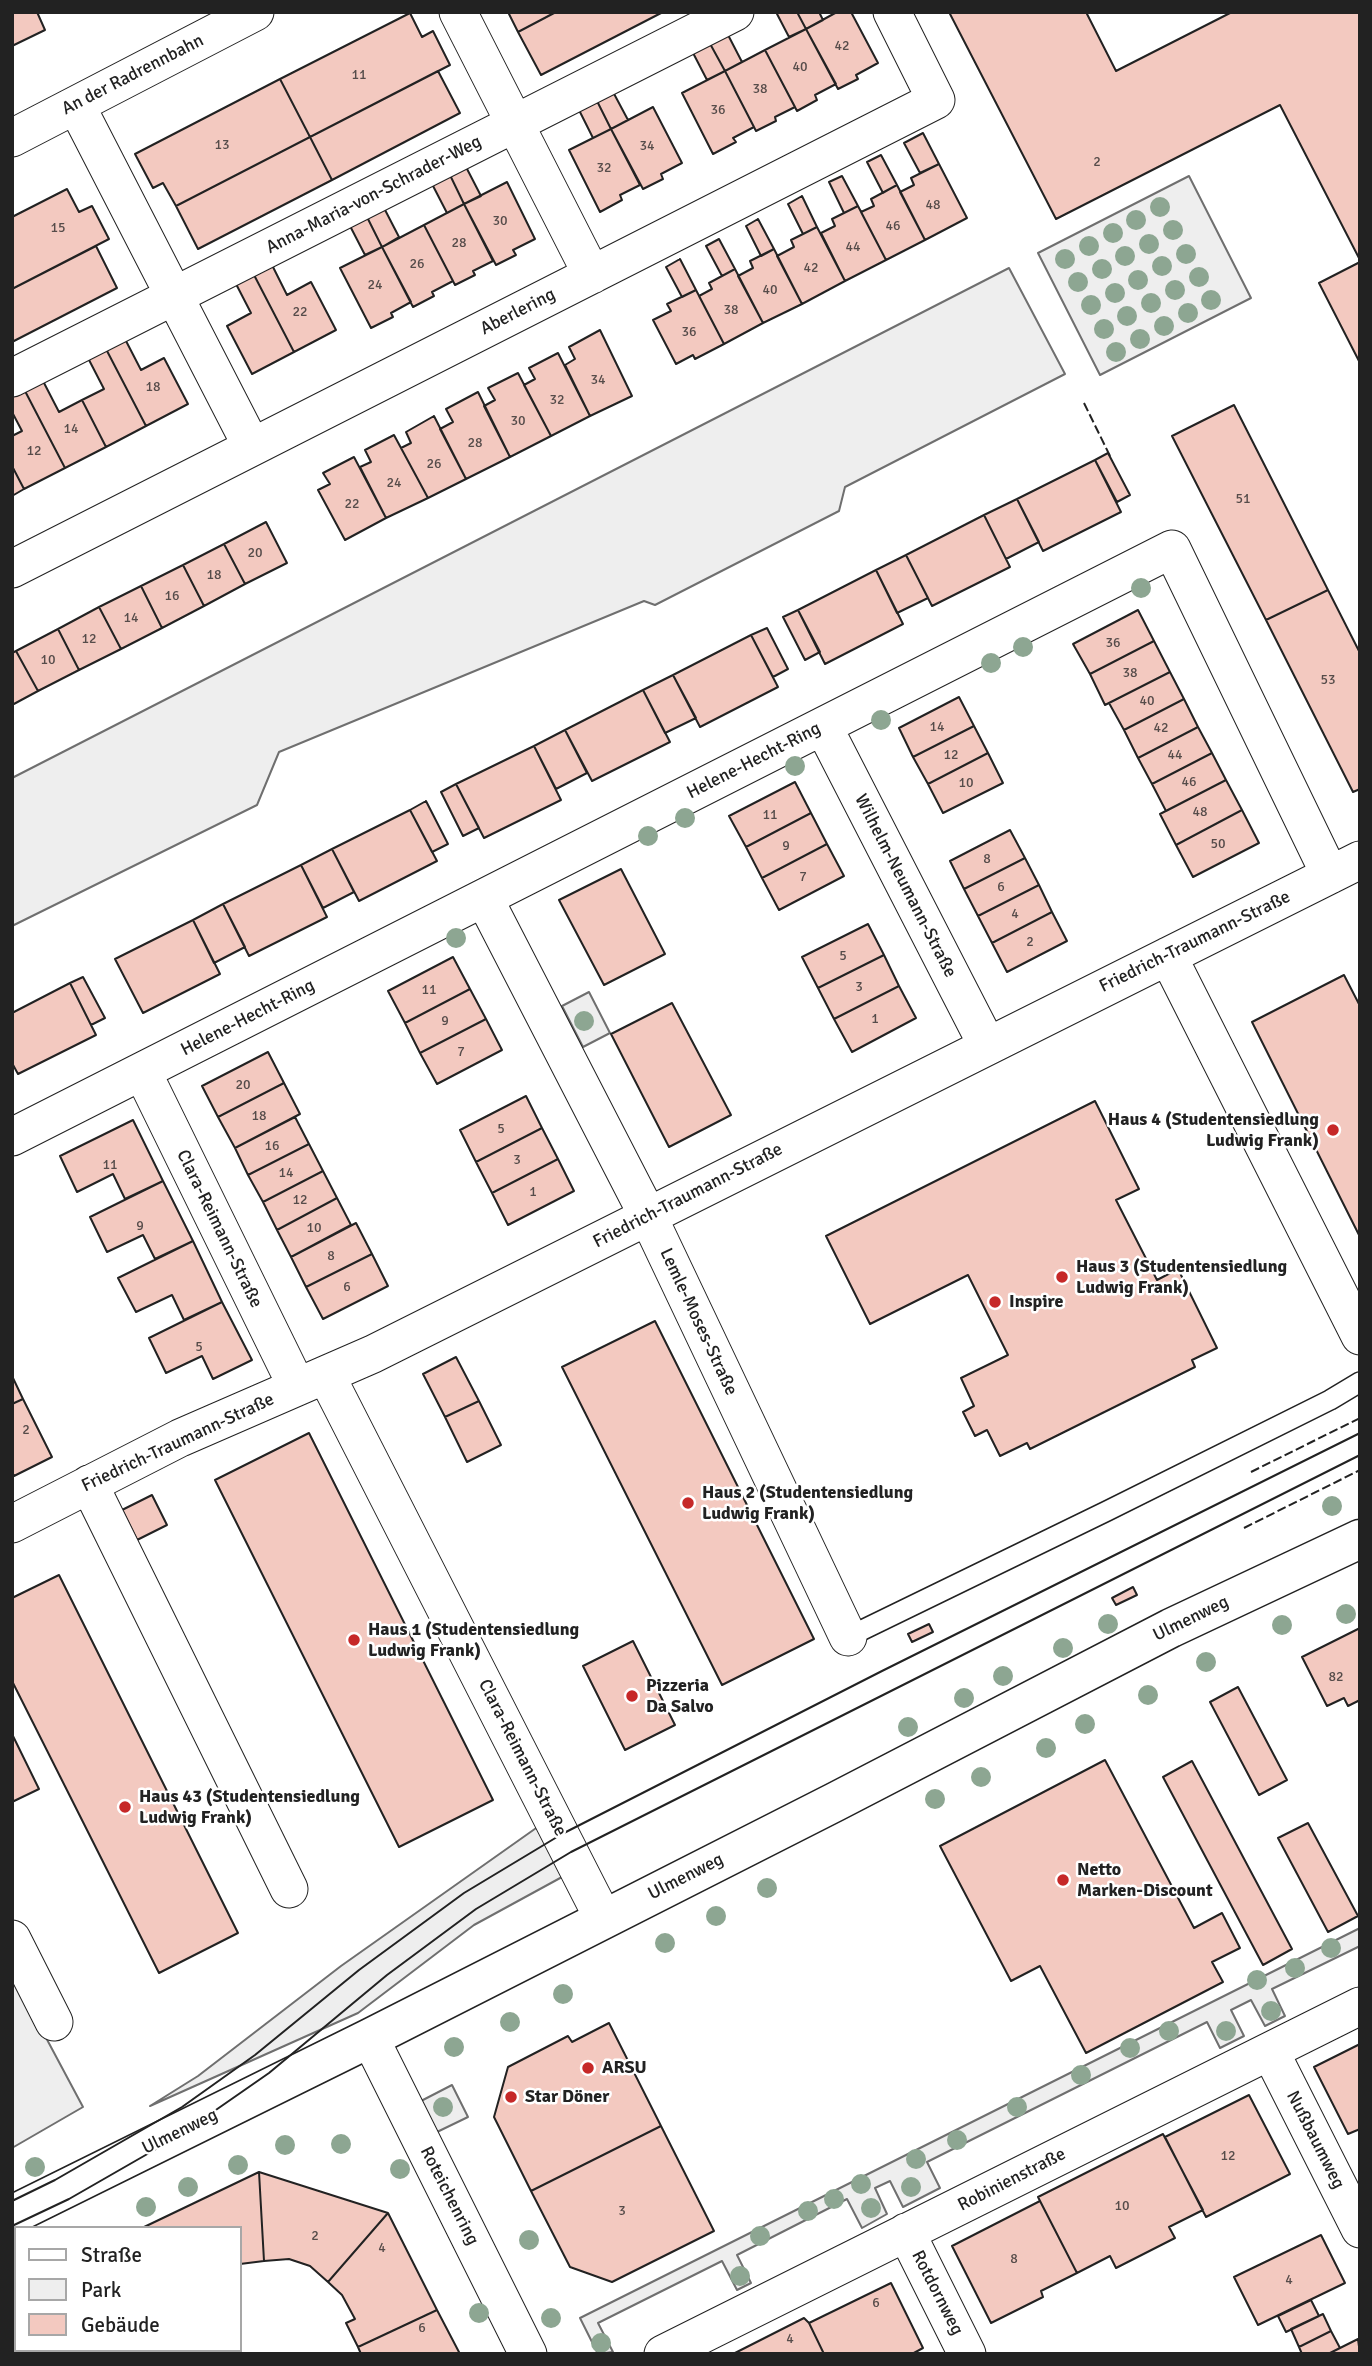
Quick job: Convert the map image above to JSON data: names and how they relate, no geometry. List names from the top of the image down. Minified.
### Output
{"streets":{"street":["An der Radrennbahn","Anna-Maria-von-Schrader-Weg","Aberlering","Helene-Hecht-Ring","Wilhelm-Neumann-Straße","Friedrich-Traumann-Straße","Clara-Reimann-Straße","Lemle-Moses-Straße","Ulmenweg","Nußbaumweg","Robinienstraße","Roteichenring","Rotdornweg"]},"crossings":[["Helene-Hecht-Ring","Wilhelm-Neumann-Straße"],["Helene-Hecht-Ring","Friedrich-Traumann-Straße"],["Helene-Hecht-Ring","Clara-Reimann-Straße"],["Helene-Hecht-Ring","Lemle-Moses-Straße"],["Wilhelm-Neumann-Straße","Friedrich-Traumann-Straße"],["Friedrich-Traumann-Straße","Clara-Reimann-Straße"],["Friedrich-Traumann-Straße","Lemle-Moses-Straße"],["Clara-Reimann-Straße","Ulmenweg"],["Ulmenweg","Roteichenring"],["Nußbaumweg","Robinienstraße"],["Robinienstraße","Rotdornweg"]],"places":["Haus 4 (Studentensiedlung Ludwig Frank)","Haus 3 (Studentensiedlung Ludwig Frank)","Inspire","Haus 2 (Studentensiedlung Ludwig Frank)","Haus 1 (Studentensiedlung Ludwig Frank)","Pizzeria Da Salvo","Haus 43 (Studentensiedlung Ludwig Frank)","Netto Marken-Discount","ARSU","Star Döner"],"house_numbers":["42","40","11","38","36","13","34","2","32","48","30","46","15","28","44","26","42","24","40","38","22","36","34","18","32","30","14","28","12","26","24","51","22","20","18","16","14","12","36","10","38","53","40","14","42","12","44","46","10","48","11","50","9","8","7","6","4","2","5","3","11","1","9","7","20","18","5","16","3","11","14","1","12","9","10","8","6","5","2","82","12","10","3","2","4","8","4","6","6","4"],"legend":["Straße","Park","Gebäude"]}
